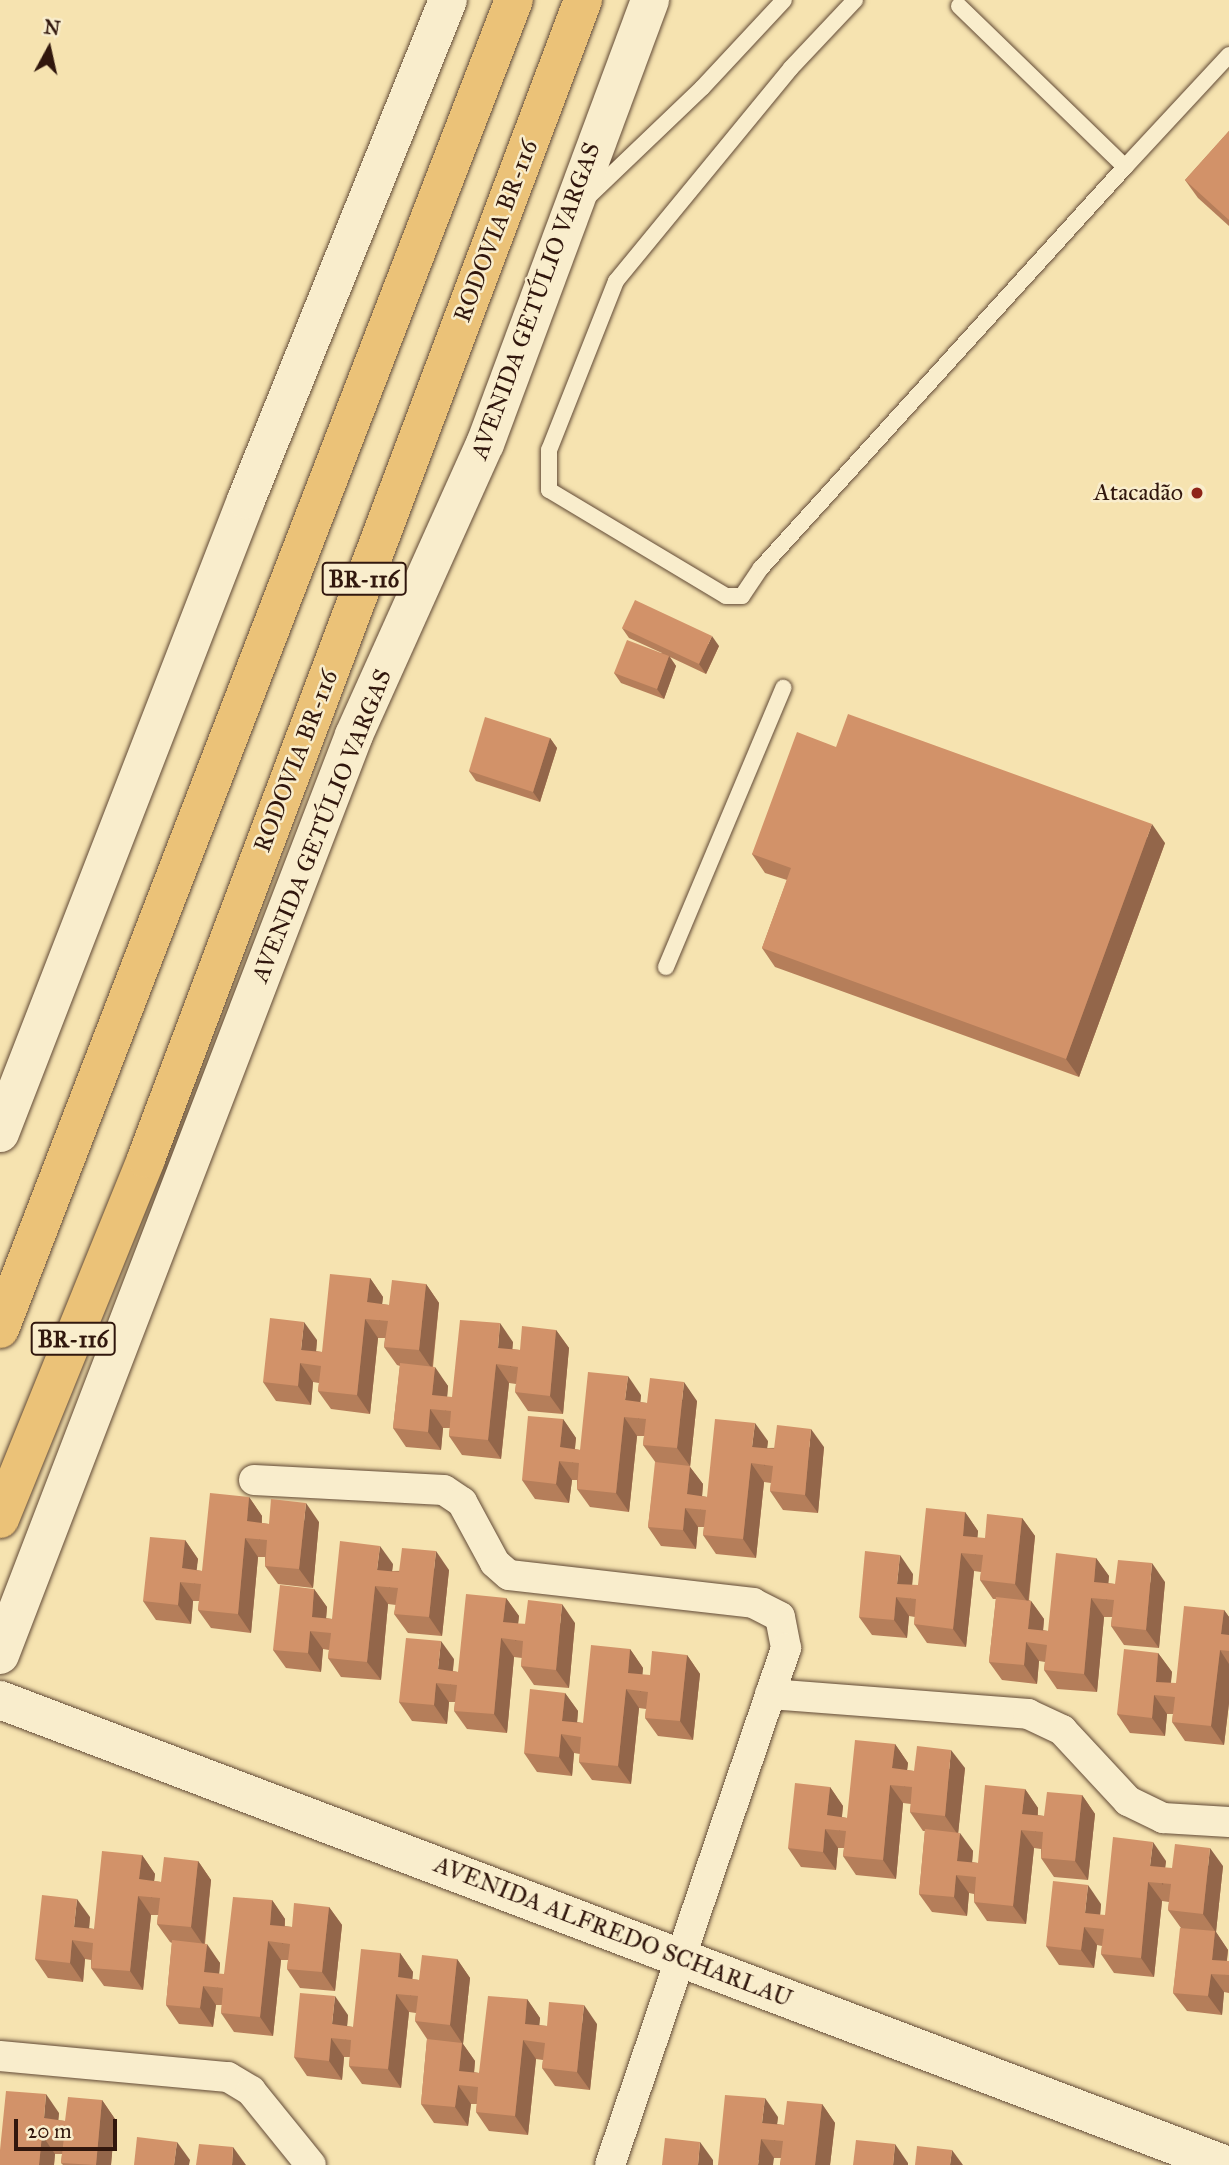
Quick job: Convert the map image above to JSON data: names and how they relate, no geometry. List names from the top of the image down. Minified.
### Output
{"streets":{"highway":["RODOVIA BR-116","BR-116"],"main road":["AVENIDA GETÚLIO VARGAS","AVENIDA ALFREDO SCHARLAU"]},"places":["Atacadão"],"scale_bar":"20 m","north":"top"}
